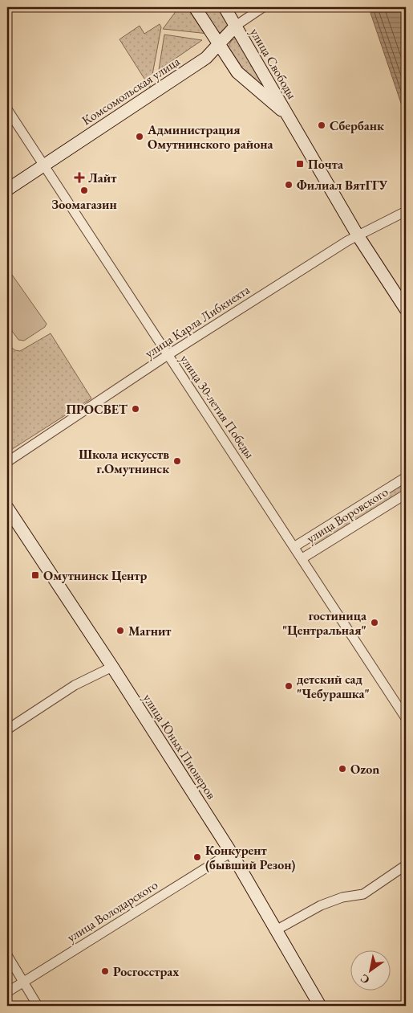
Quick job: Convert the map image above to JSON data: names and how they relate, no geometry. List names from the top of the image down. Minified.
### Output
{"streets":{"main road":["улица Свободы","Комсомольская улица","улица Юных Пионеров"],"street":["улица Карла Либкнехта","улица 30-летия Победы","улица Воровского","улица Володарского"]},"crossings":[["улица Свободы","Комсомольская улица"],["улица Свободы","улица Карла Либкнехта"],["Комсомольская улица","улица 30-летия Победы"],["улица Карла Либкнехта","улица 30-летия Победы"],["улица 30-летия Победы","улица Воровского"],["улица Юных Пионеров","улица Володарского"]],"places":{"other":["Сбербанк","Администрация Омутнинского района","Филиал ВятГГУ","Зоомагазин","ПРОСВЕТ","Школа искусств г.Омутнинск","гостиница \"Центральная\"","Магнит","детский сад \"Чебурашка\"","Ozon","Конкурент (бывший Резон)","Росгосстрах"],"transit":["Почта","Омутнинск Центр"],"health":["Лайт"]},"north":"bottom left"}
